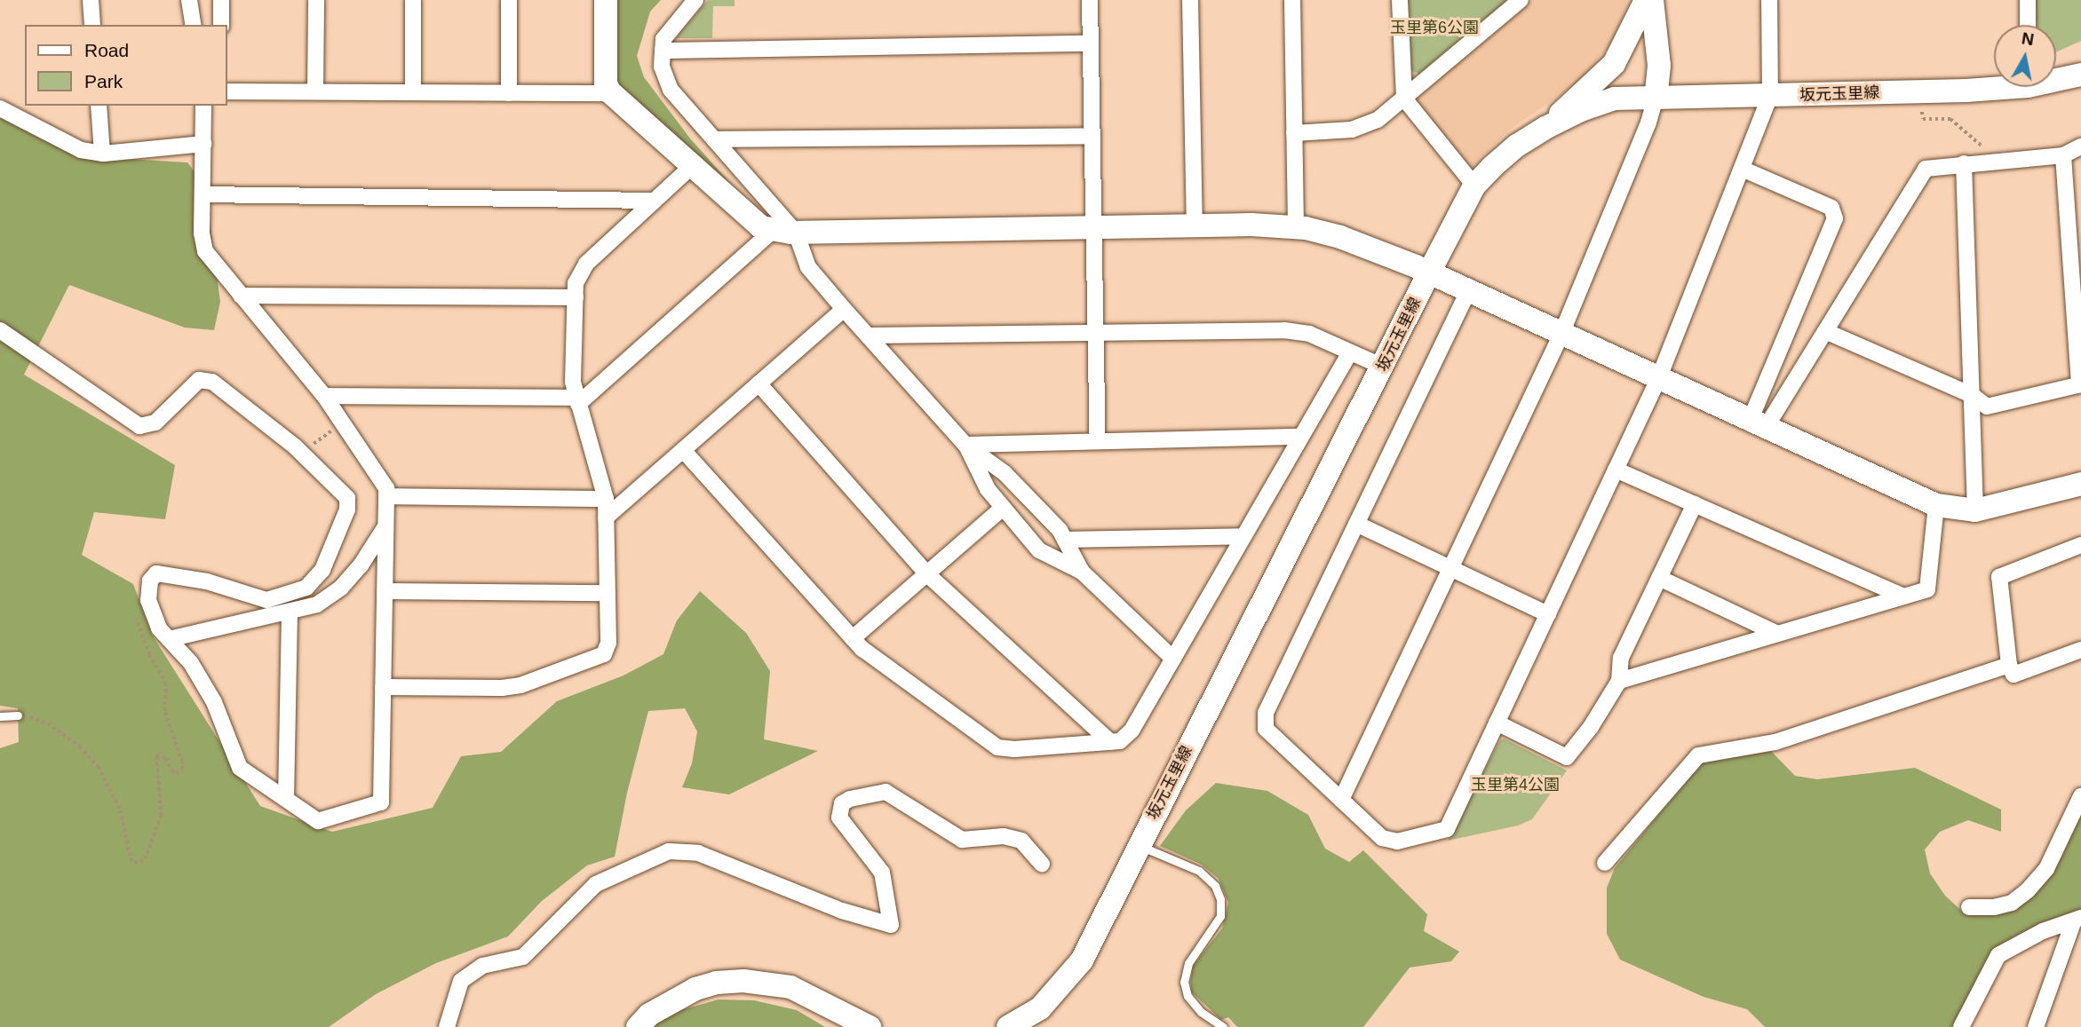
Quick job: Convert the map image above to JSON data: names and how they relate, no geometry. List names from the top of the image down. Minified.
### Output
{"streets":{"street":["坂元玉里線"]},"parks":["玉里第6公園","玉里第4公園"],"legend":["Road","Park"],"north":"top"}
